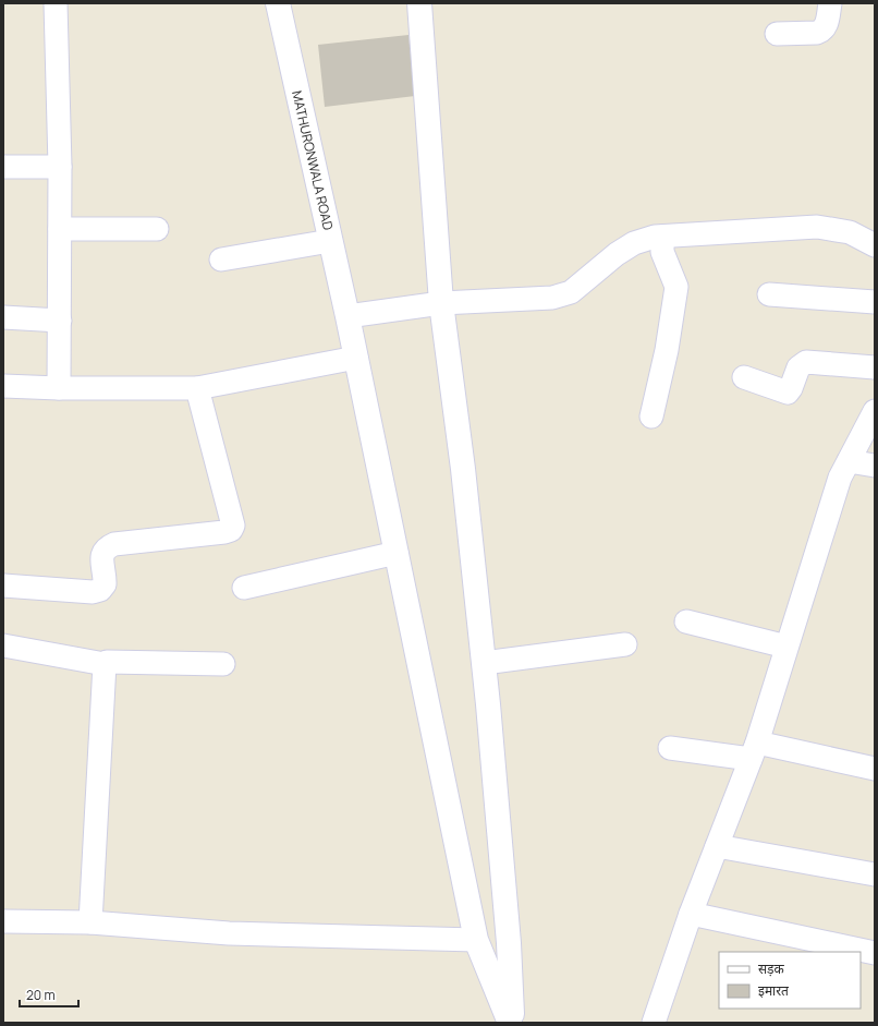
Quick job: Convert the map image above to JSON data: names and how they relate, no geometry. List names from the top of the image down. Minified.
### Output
{"streets":{"street":["MATHURONWALA ROAD"]},"legend":["सड़क","इमारत"],"scale_bar":"20 m"}
